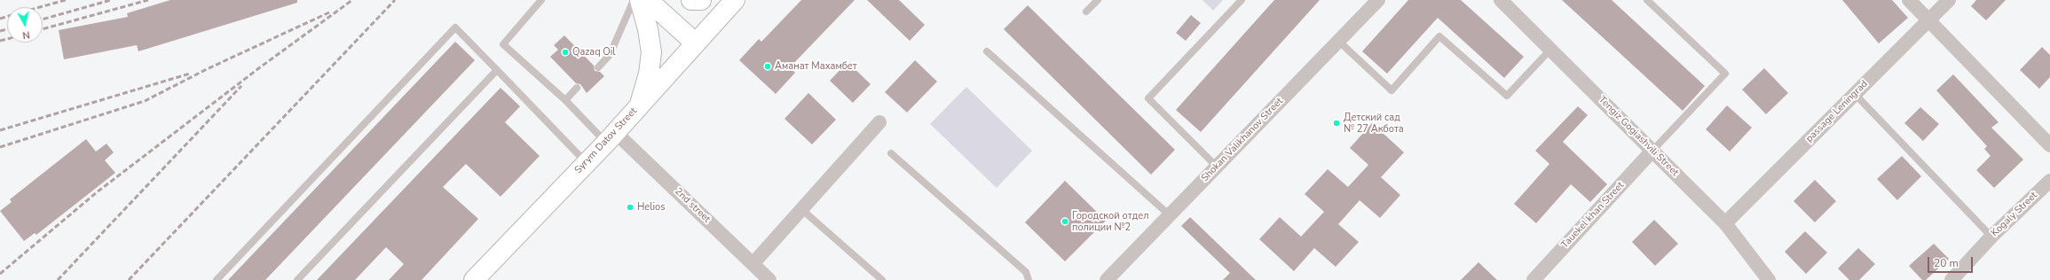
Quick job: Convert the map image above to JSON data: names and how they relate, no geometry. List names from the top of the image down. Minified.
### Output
{"streets":{"main road":["Syrym Datov Street"],"street":["passage Leningrad","Tengiz Gogiashvili Street","Shokan Valikhanov Street","2nd street","Kogaly Street","Tauekel khan Street"]},"crossings":[["passage Leningrad","Tengiz Gogiashvili Street"],["Tengiz Gogiashvili Street","Tauekel khan Street"],["Syrym Datov Street","2nd street"]],"places":["Qazaq Oil","Аманат Махамбет","Детский сад № 27 Акбота","Helios","Городской отдел полиции №2"],"scale_bar":"20 m","north":"bottom"}
